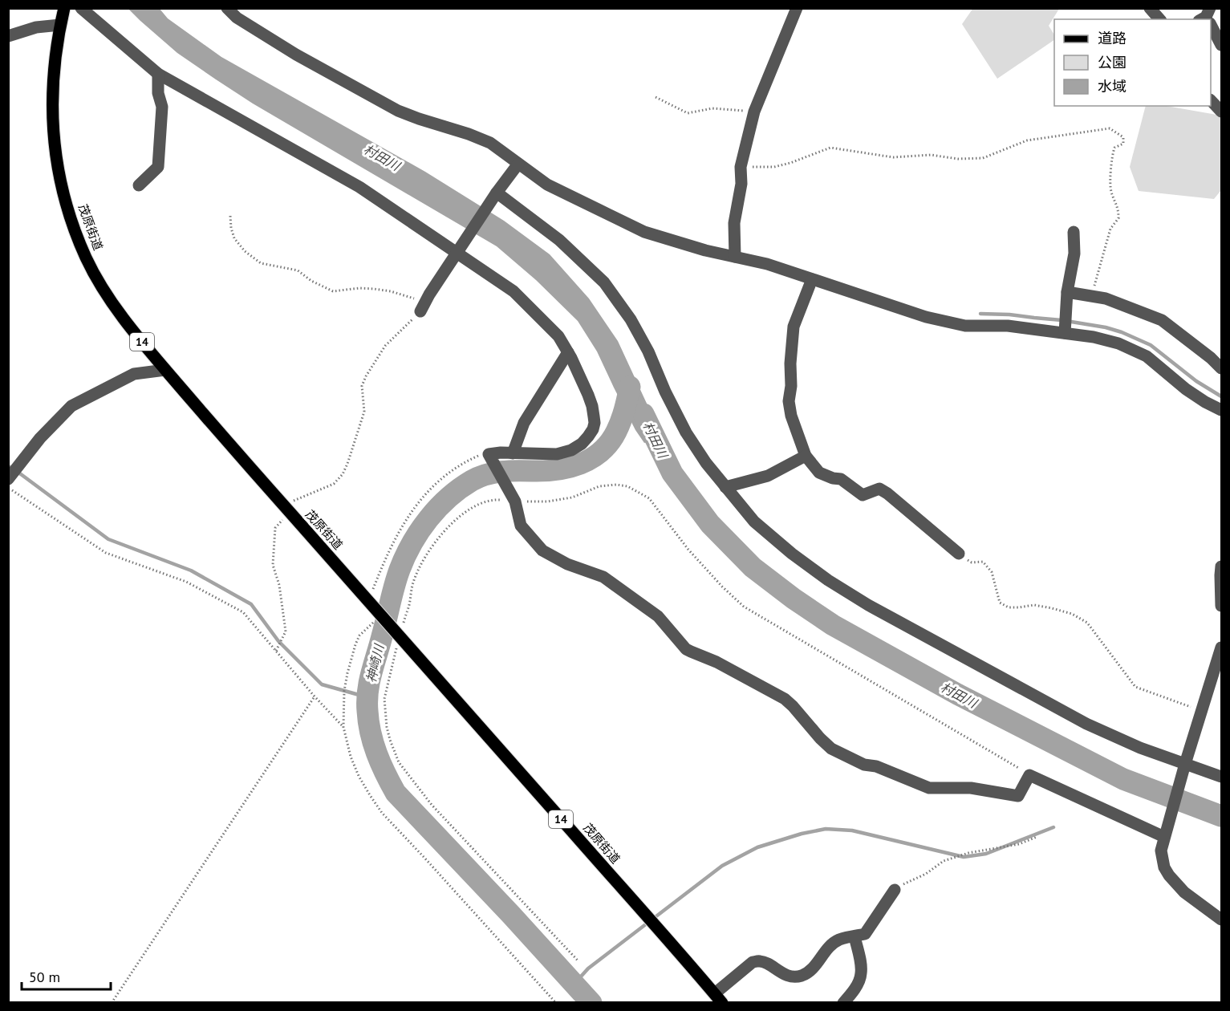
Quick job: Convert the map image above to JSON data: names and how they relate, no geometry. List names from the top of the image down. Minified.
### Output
{"streets":{"main road":["茂原街道","14"]},"water":["村田川","神崎川"],"legend":["道路","公園","水域"],"scale_bar":"50 m"}
